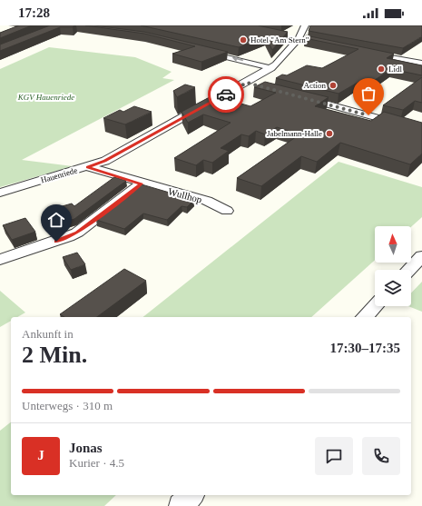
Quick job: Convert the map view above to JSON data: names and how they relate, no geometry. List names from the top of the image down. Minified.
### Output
{"streets":{"street":["Hauenriede","Wullhop"]},"crossings":[["Hauenriede","Wullhop"]],"parks":["KGV Hauenriede"],"places":["Hotel \"Am Stern\"","Lidl","Action","Jabelmann-Halle"],"north":"top","page":{"status":"17:28","heading":["2 Min.","Ankunft in","17:30–17:35"],"panel":["Jonas","Kurier · 4.5"],"bar":"Unterwegs · 310 m","round":"J"}}
